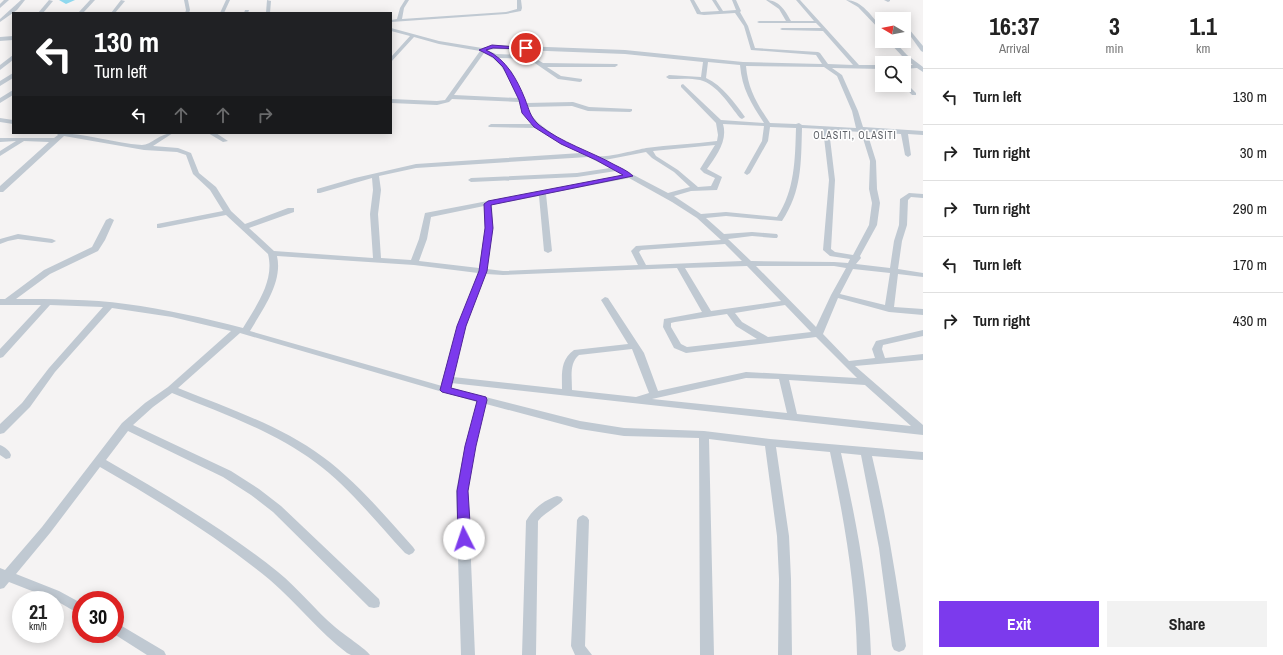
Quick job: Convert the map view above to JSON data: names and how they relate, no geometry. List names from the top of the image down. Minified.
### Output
{"districts":["OLASITI, OLASITI"],"north":"left","page":{"eta":["16:37","Arrival","3","min","1.1","km"],"turn":["130 m","Turn left"],"list":[{"name":"Turn left","value":"130 m"},{"name":"Turn right","value":"30 m"},{"name":"Turn right","value":"290 m"},{"name":"Turn left","value":"170 m"},{"name":"Turn right","value":"430 m"}],"speed":"21 km/h","limit":"30","buttons":["Exit","Share"]}}
